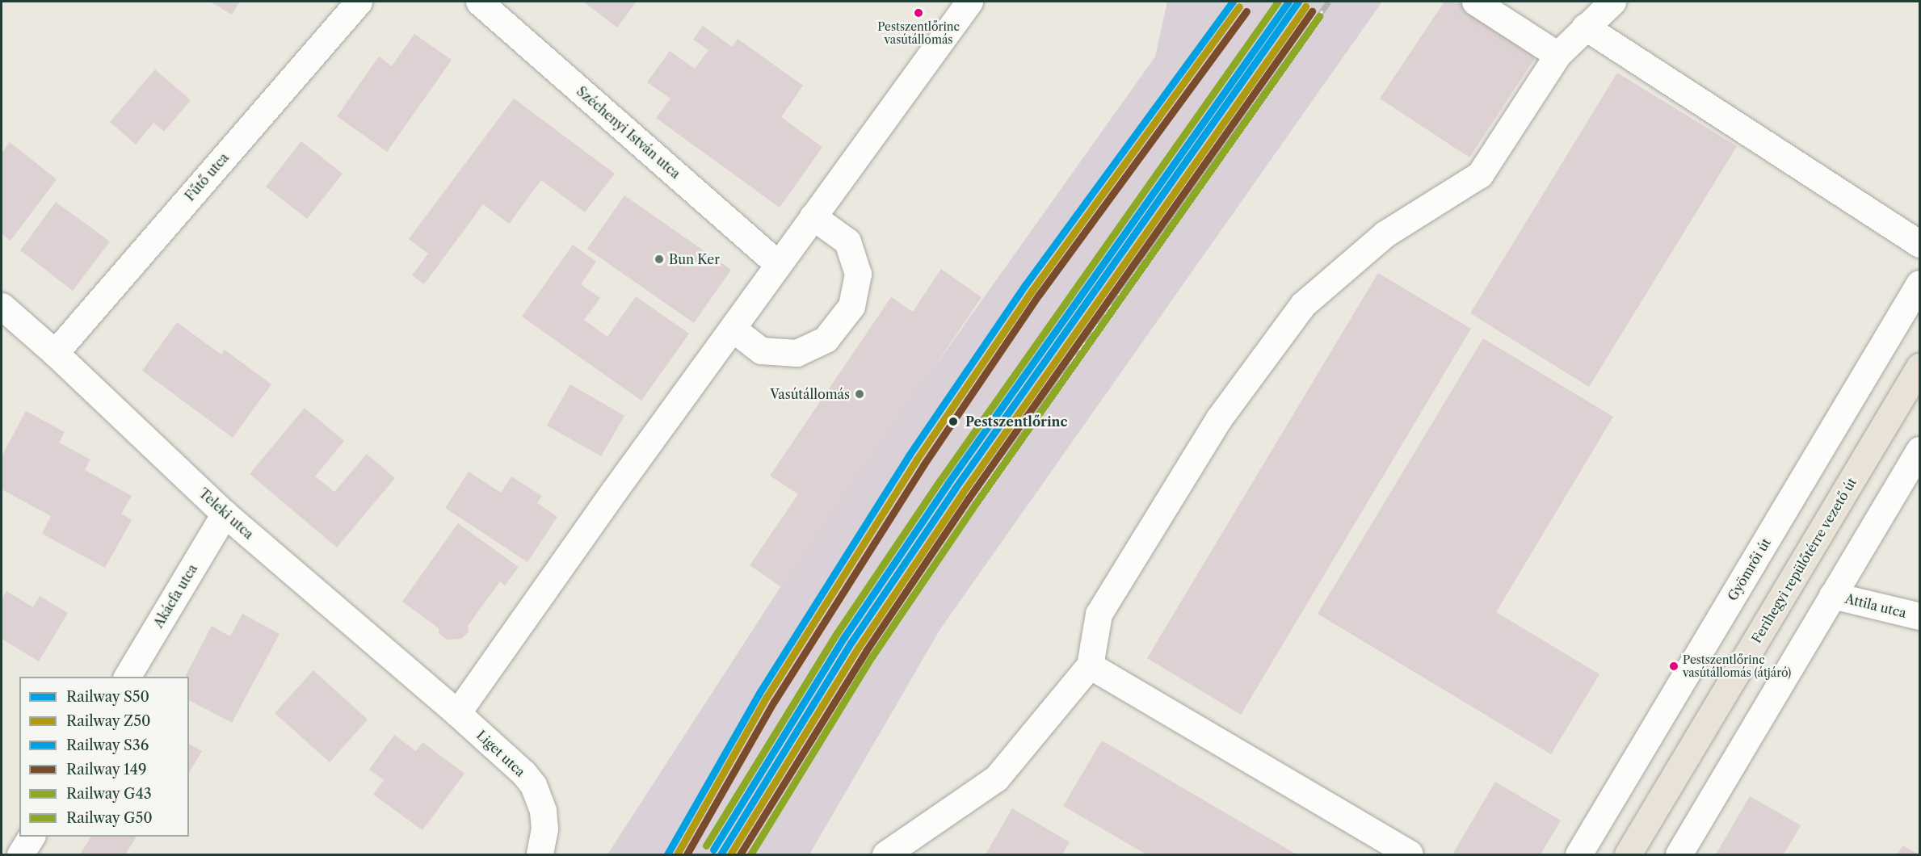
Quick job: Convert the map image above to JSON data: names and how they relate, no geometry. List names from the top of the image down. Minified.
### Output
{"streets":{"main road":["Ferihegyi repülőtérre vezető út"],"street":["Széchenyi István utca","Fűtő utca","Teleki utca","Gyömrői út","Akácfa utca","Attila utca","Liget utca"]},"crossings":[["Fűtő utca","Teleki utca"],["Teleki utca","Akácfa utca"],["Teleki utca","Liget utca"]],"places":["Pestszentlőrinc vasútállomás","Bun Ker","Vasútállomás","Pestszentlőrinc","Pestszentlőrinc vasútállomás (átjáró)"],"lines":["rail line S50","rail line S36","rail line G43","rail line Z50","rail line 149","rail line G50"],"legend":["Railway S50","Railway Z50","Railway S36","Railway 149","Railway G43","Railway G50"]}
